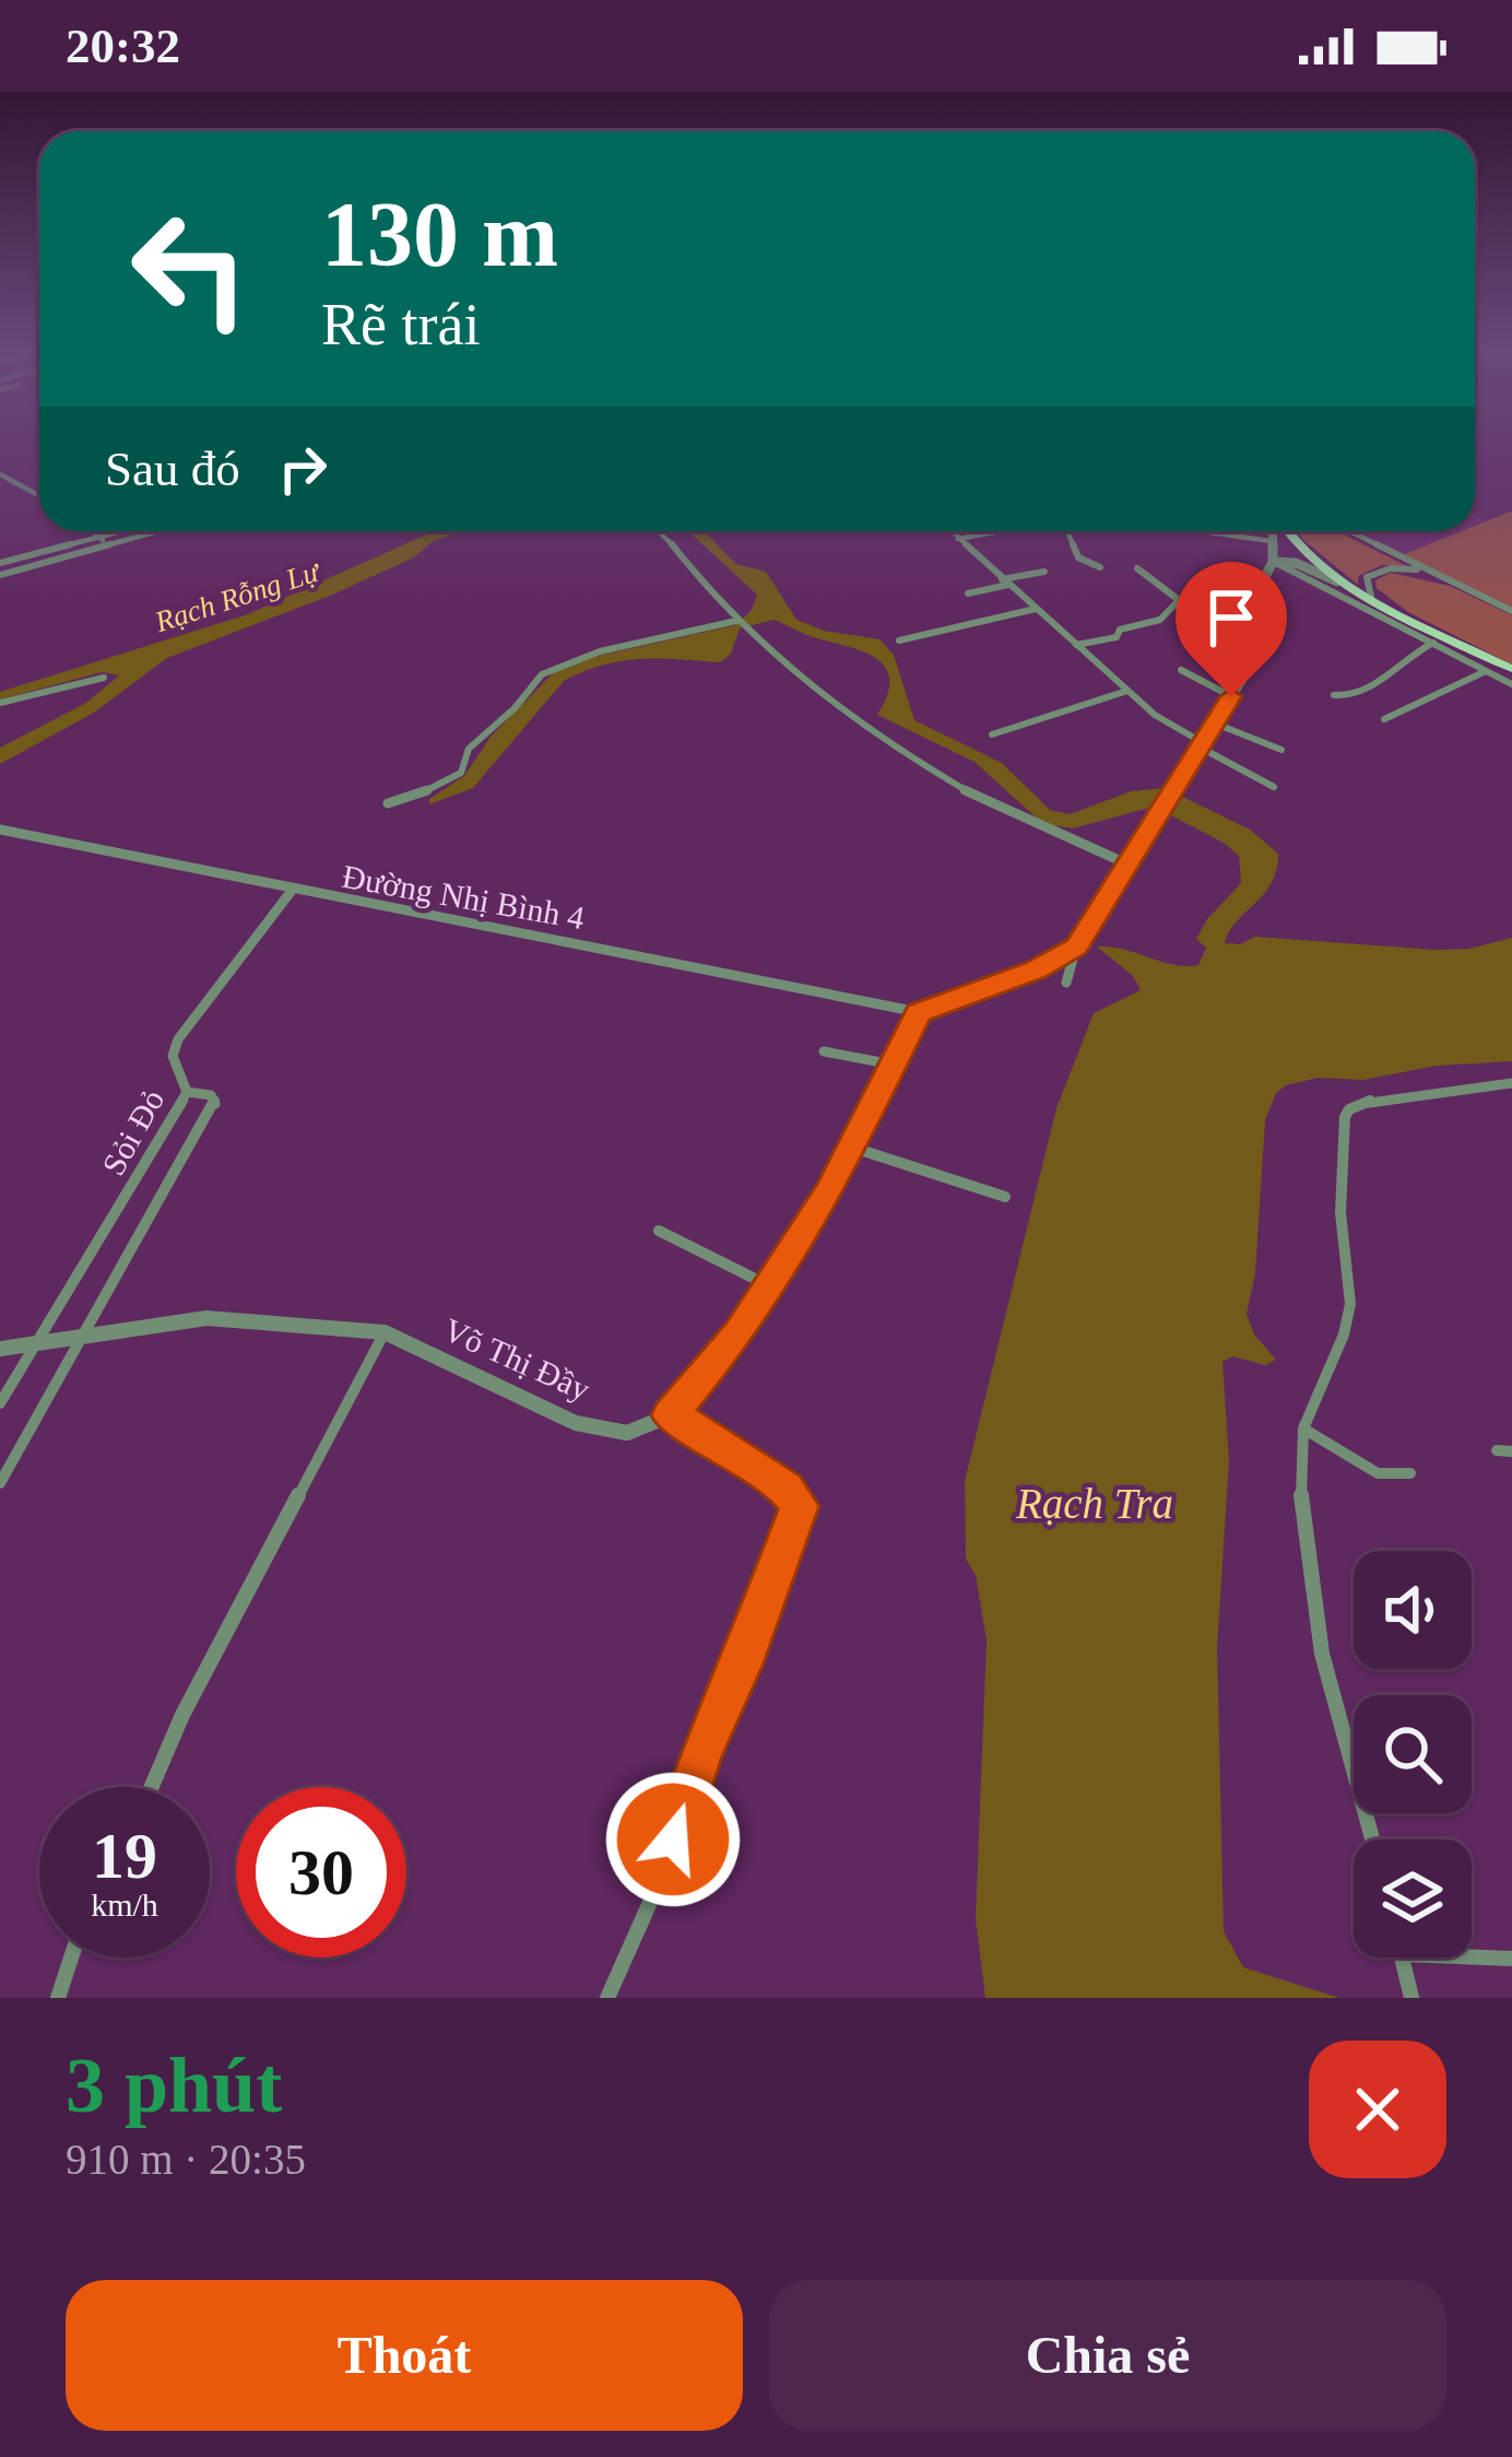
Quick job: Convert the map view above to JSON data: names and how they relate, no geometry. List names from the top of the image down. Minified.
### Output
{"streets":{"street":["Đường Nhị Bình 4","Sỏi Đỏ","Võ Thị Đầy"]},"crossings":[["Đường Nhị Bình 4","Sỏi Đỏ"],["Sỏi Đỏ","Võ Thị Đầy"]],"water":["Rạch Rỗng Lự","Rạch Tra"],"page":{"status":"20:32","turn":["130 m","Rẽ trái"],"then":"Sau đó","speed":"19 km/h","limit":"30","heading":["3 phút","910 m · 20:35"],"buttons":["Thoát","Chia sẻ"]}}
